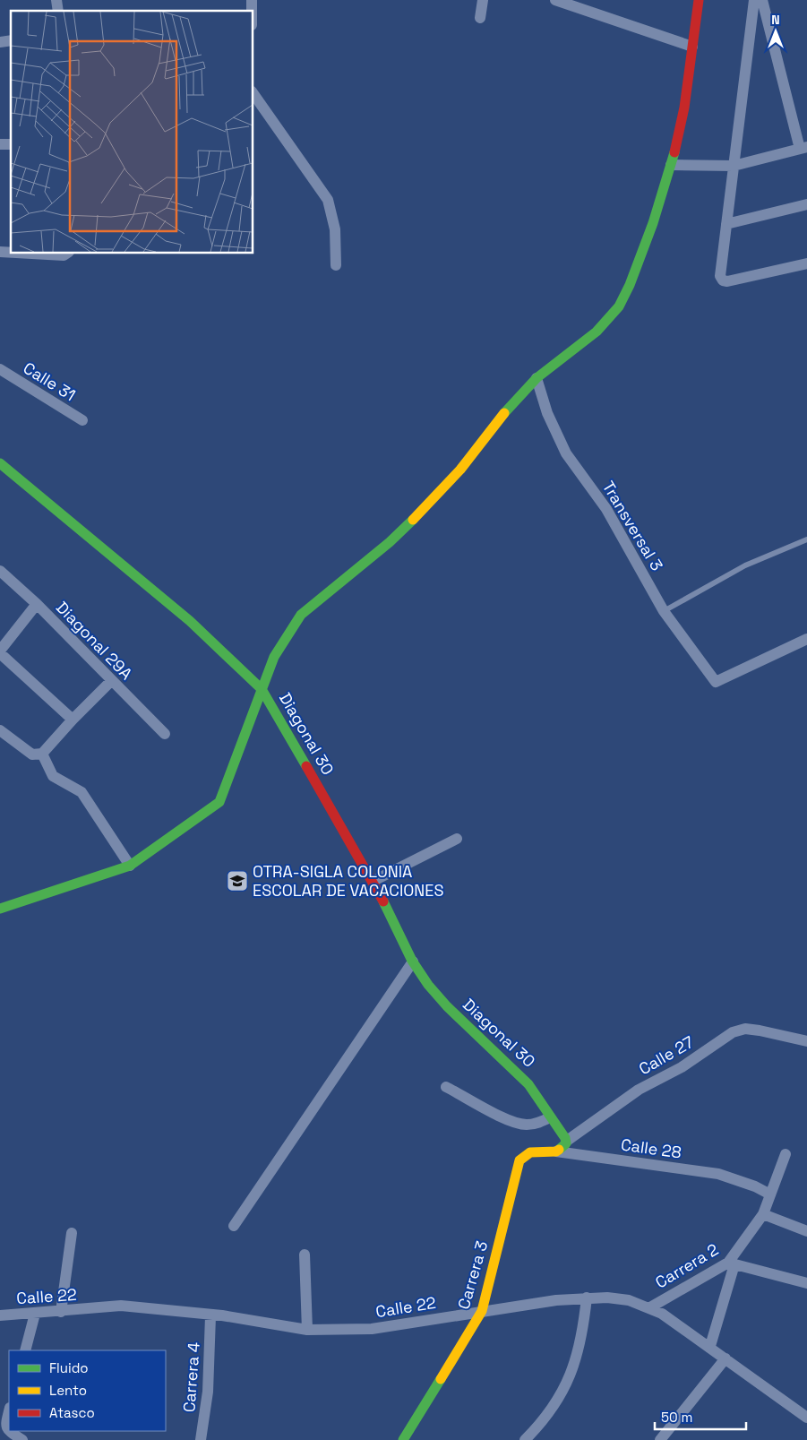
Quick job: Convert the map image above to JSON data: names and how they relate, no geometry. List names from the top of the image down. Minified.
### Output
{"streets":{"street":["Calle 31","Transversal 3","Diagonal 29A","Diagonal 30","Calle 27","Calle 28","Carrera 2","Carrera 3","Calle 22","Carrera 4"]},"crossings":[["Diagonal 30","Calle 27"],["Calle 27","Calle 28"],["Calle 28","Carrera 2"],["Calle 28","Carrera 3"],["Carrera 2","Calle 22"],["Carrera 3","Calle 22"],["Calle 22","Carrera 4"]],"places":{"school or university":["OTRA-SIGLA COLONIA ESCOLAR DE VACACIONES"]},"legend":["Fluido","Lento","Atasco"],"scale_bar":"50 m","north":"top"}
